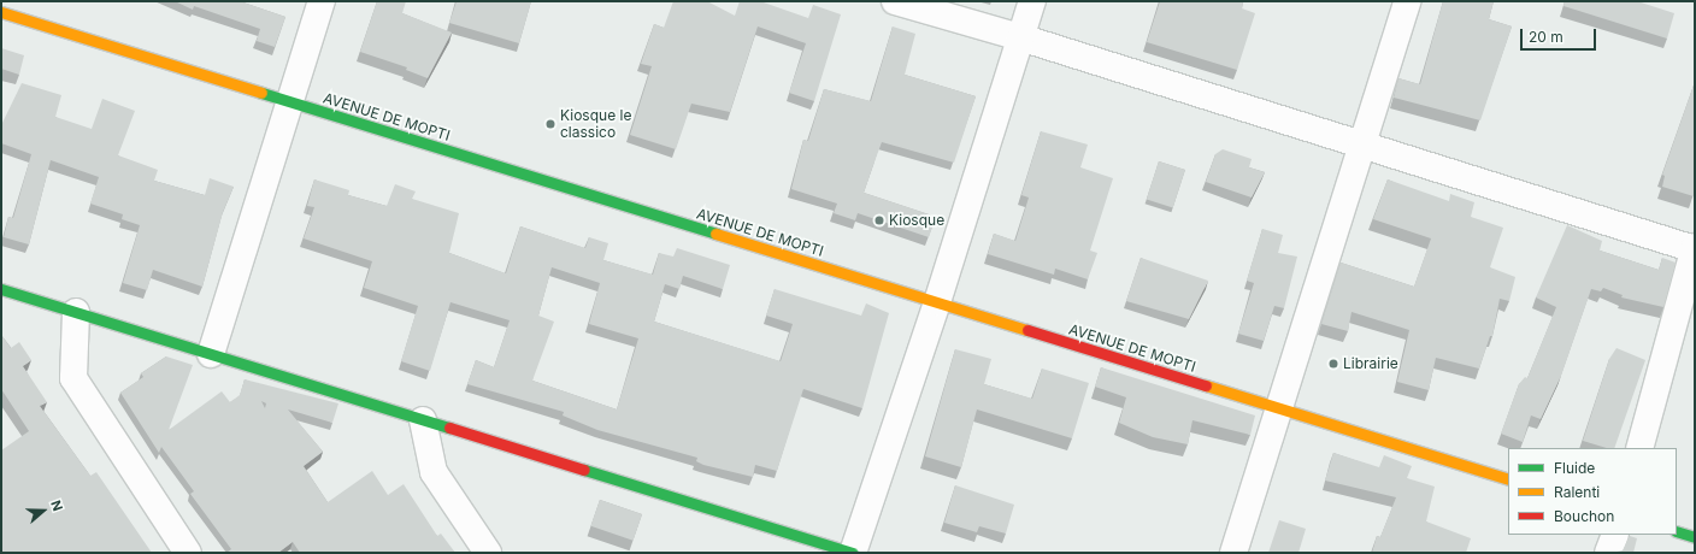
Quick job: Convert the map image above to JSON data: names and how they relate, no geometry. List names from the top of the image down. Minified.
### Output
{"streets":{"street":["AVENUE DE MOPTI"]},"places":["Kiosque le classico","Kiosque","Librairie"],"legend":["Fluide","Ralenti","Bouchon"],"scale_bar":"20 m","north":"right"}
